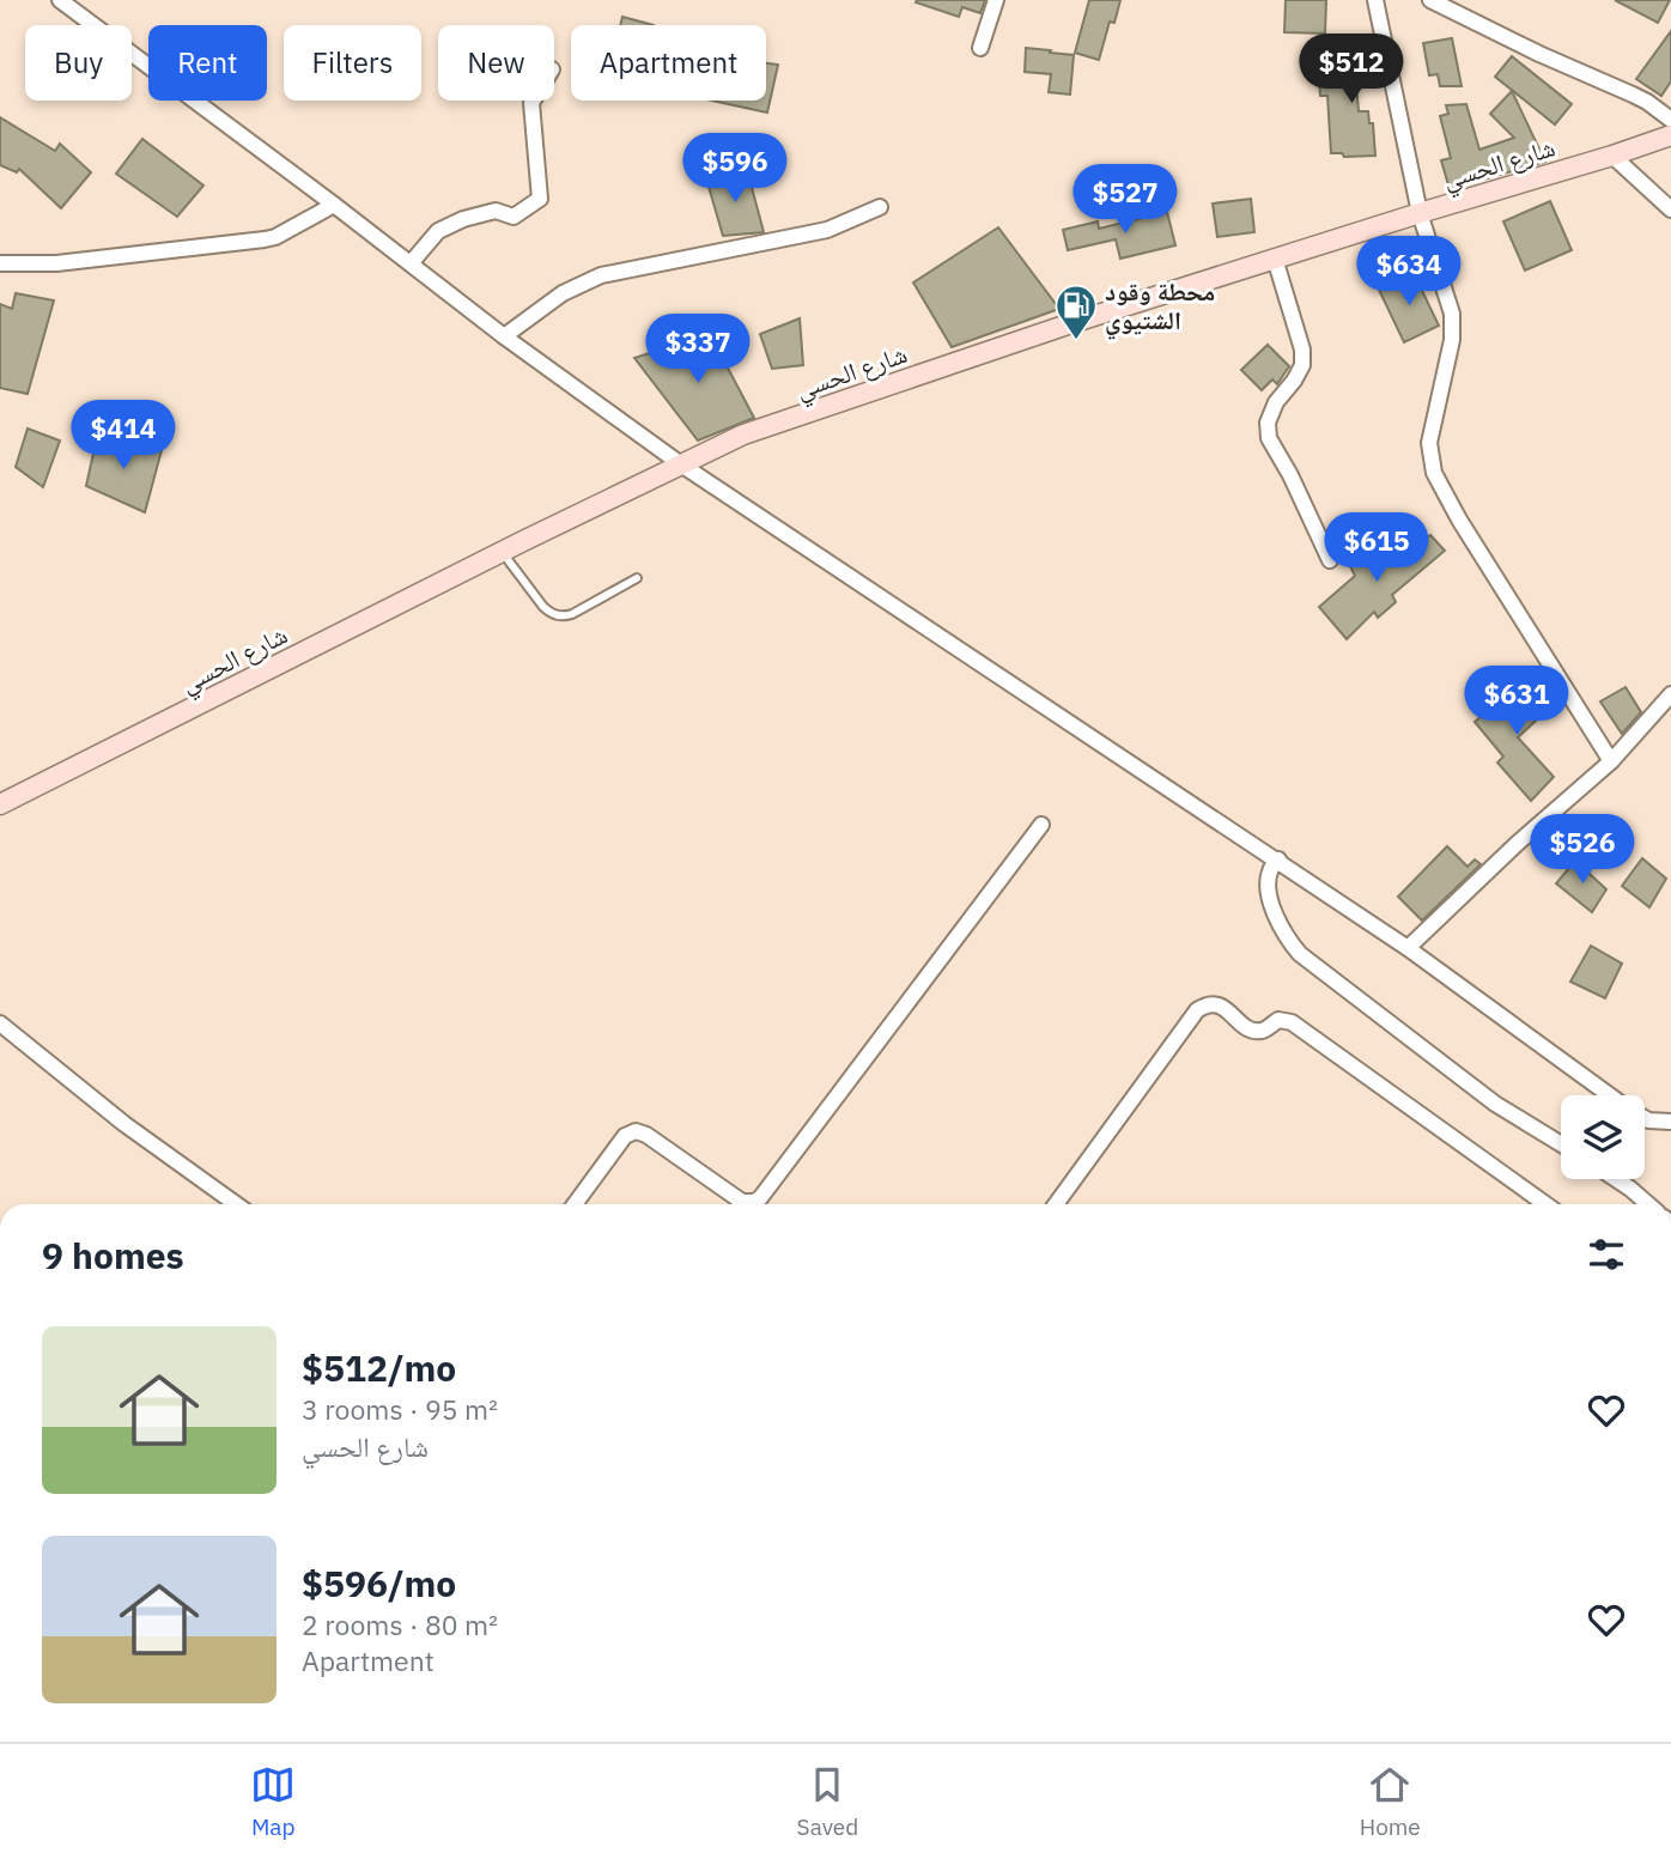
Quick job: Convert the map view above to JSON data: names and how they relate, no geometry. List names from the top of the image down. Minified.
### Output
{"streets":{"street":["شارع الحسي"]},"places":{"fuel station":["محطة وقود الشتيوي"]},"page":{"chip":["Buy","Rent","Filters","New","Apartment"],"price":["$512","$596","$527","$634","$337","$414","$615","$631","$526"],"heading":"9 homes","list":[{"name":"$512/mo","note":"3 rooms · 95 m² · شارع الحسي"},{"name":"$596/mo","note":"2 rooms · 80 m² · Apartment"}],"tabs":["Map","Saved","Home"]}}
